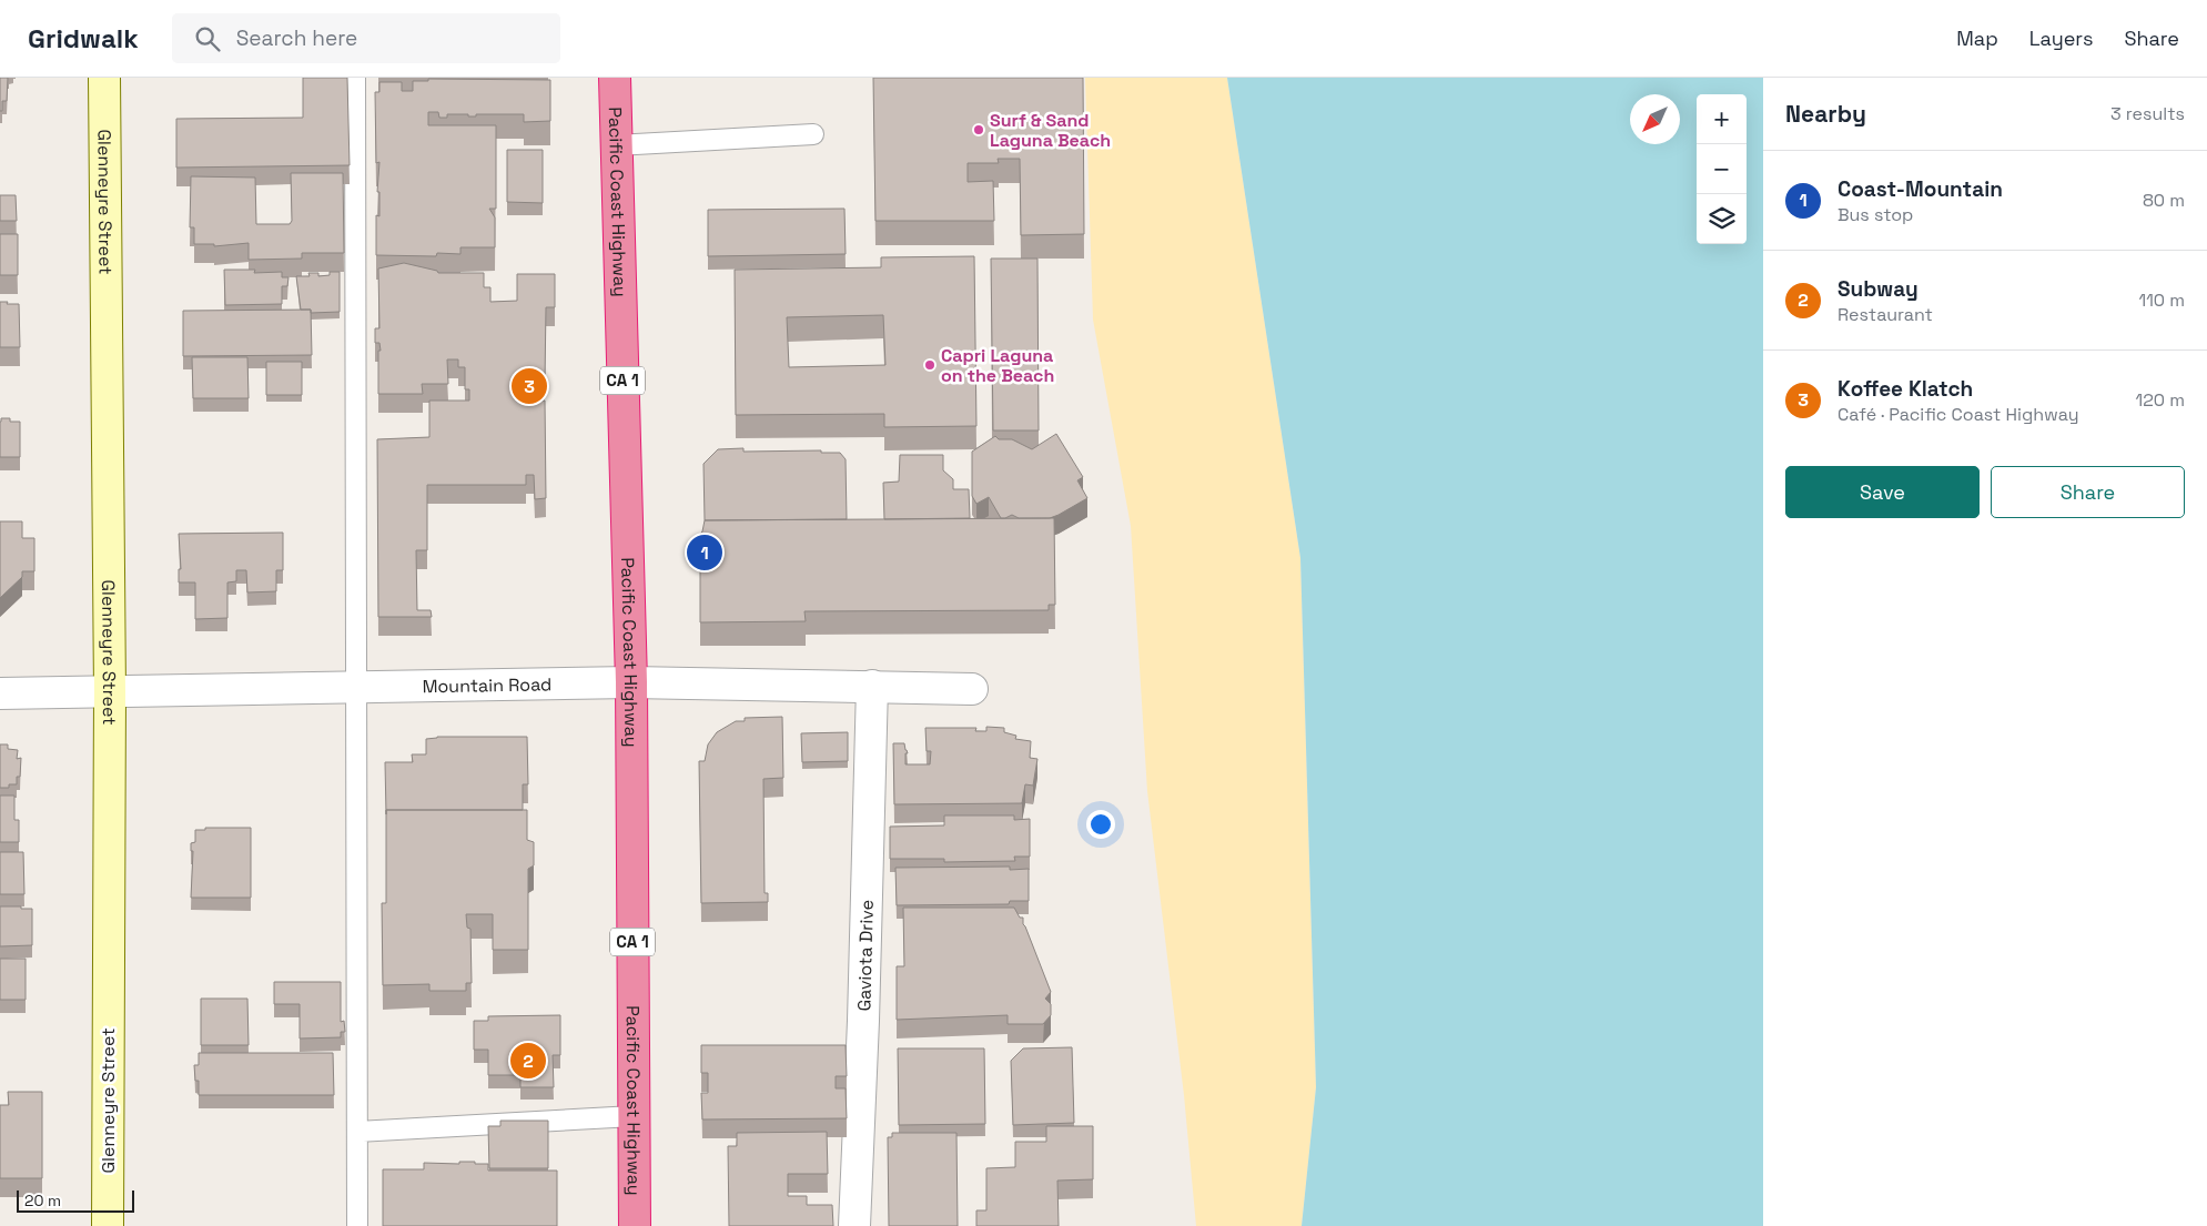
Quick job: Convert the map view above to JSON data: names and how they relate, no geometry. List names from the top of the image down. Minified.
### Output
{"streets":{"highway":["Pacific Coast Highway","CA 1"],"main road":["Glenneyre Street"],"street":["Mountain Road","Gaviota Drive"]},"crossings":[["Glenneyre Street","Mountain Road"],["Pacific Coast Highway","Mountain Road"],["Mountain Road","Gaviota Drive"]],"places":["Surf & Sand Laguna Beach","Capri Laguna on the Beach"],"scale_bar":"20 m","north":"bottom left","page":{"header":"Gridwalk","search":"Search here","nav":["Map","Layers","Share"],"heading":["Nearby","3 results"],"map_buttons":["+","−"],"list":[{"mark":"1","name":"Coast-Mountain","note":"Bus stop","value":"80 m"},{"mark":"2","name":"Subway","note":"Restaurant","value":"110 m"},{"mark":"3","name":"Koffee Klatch","note":"Café · Pacific Coast Highway","value":"120 m"}],"pins":["3","1","2"],"buttons":["Save","Share"],"scale":"20 m"}}
